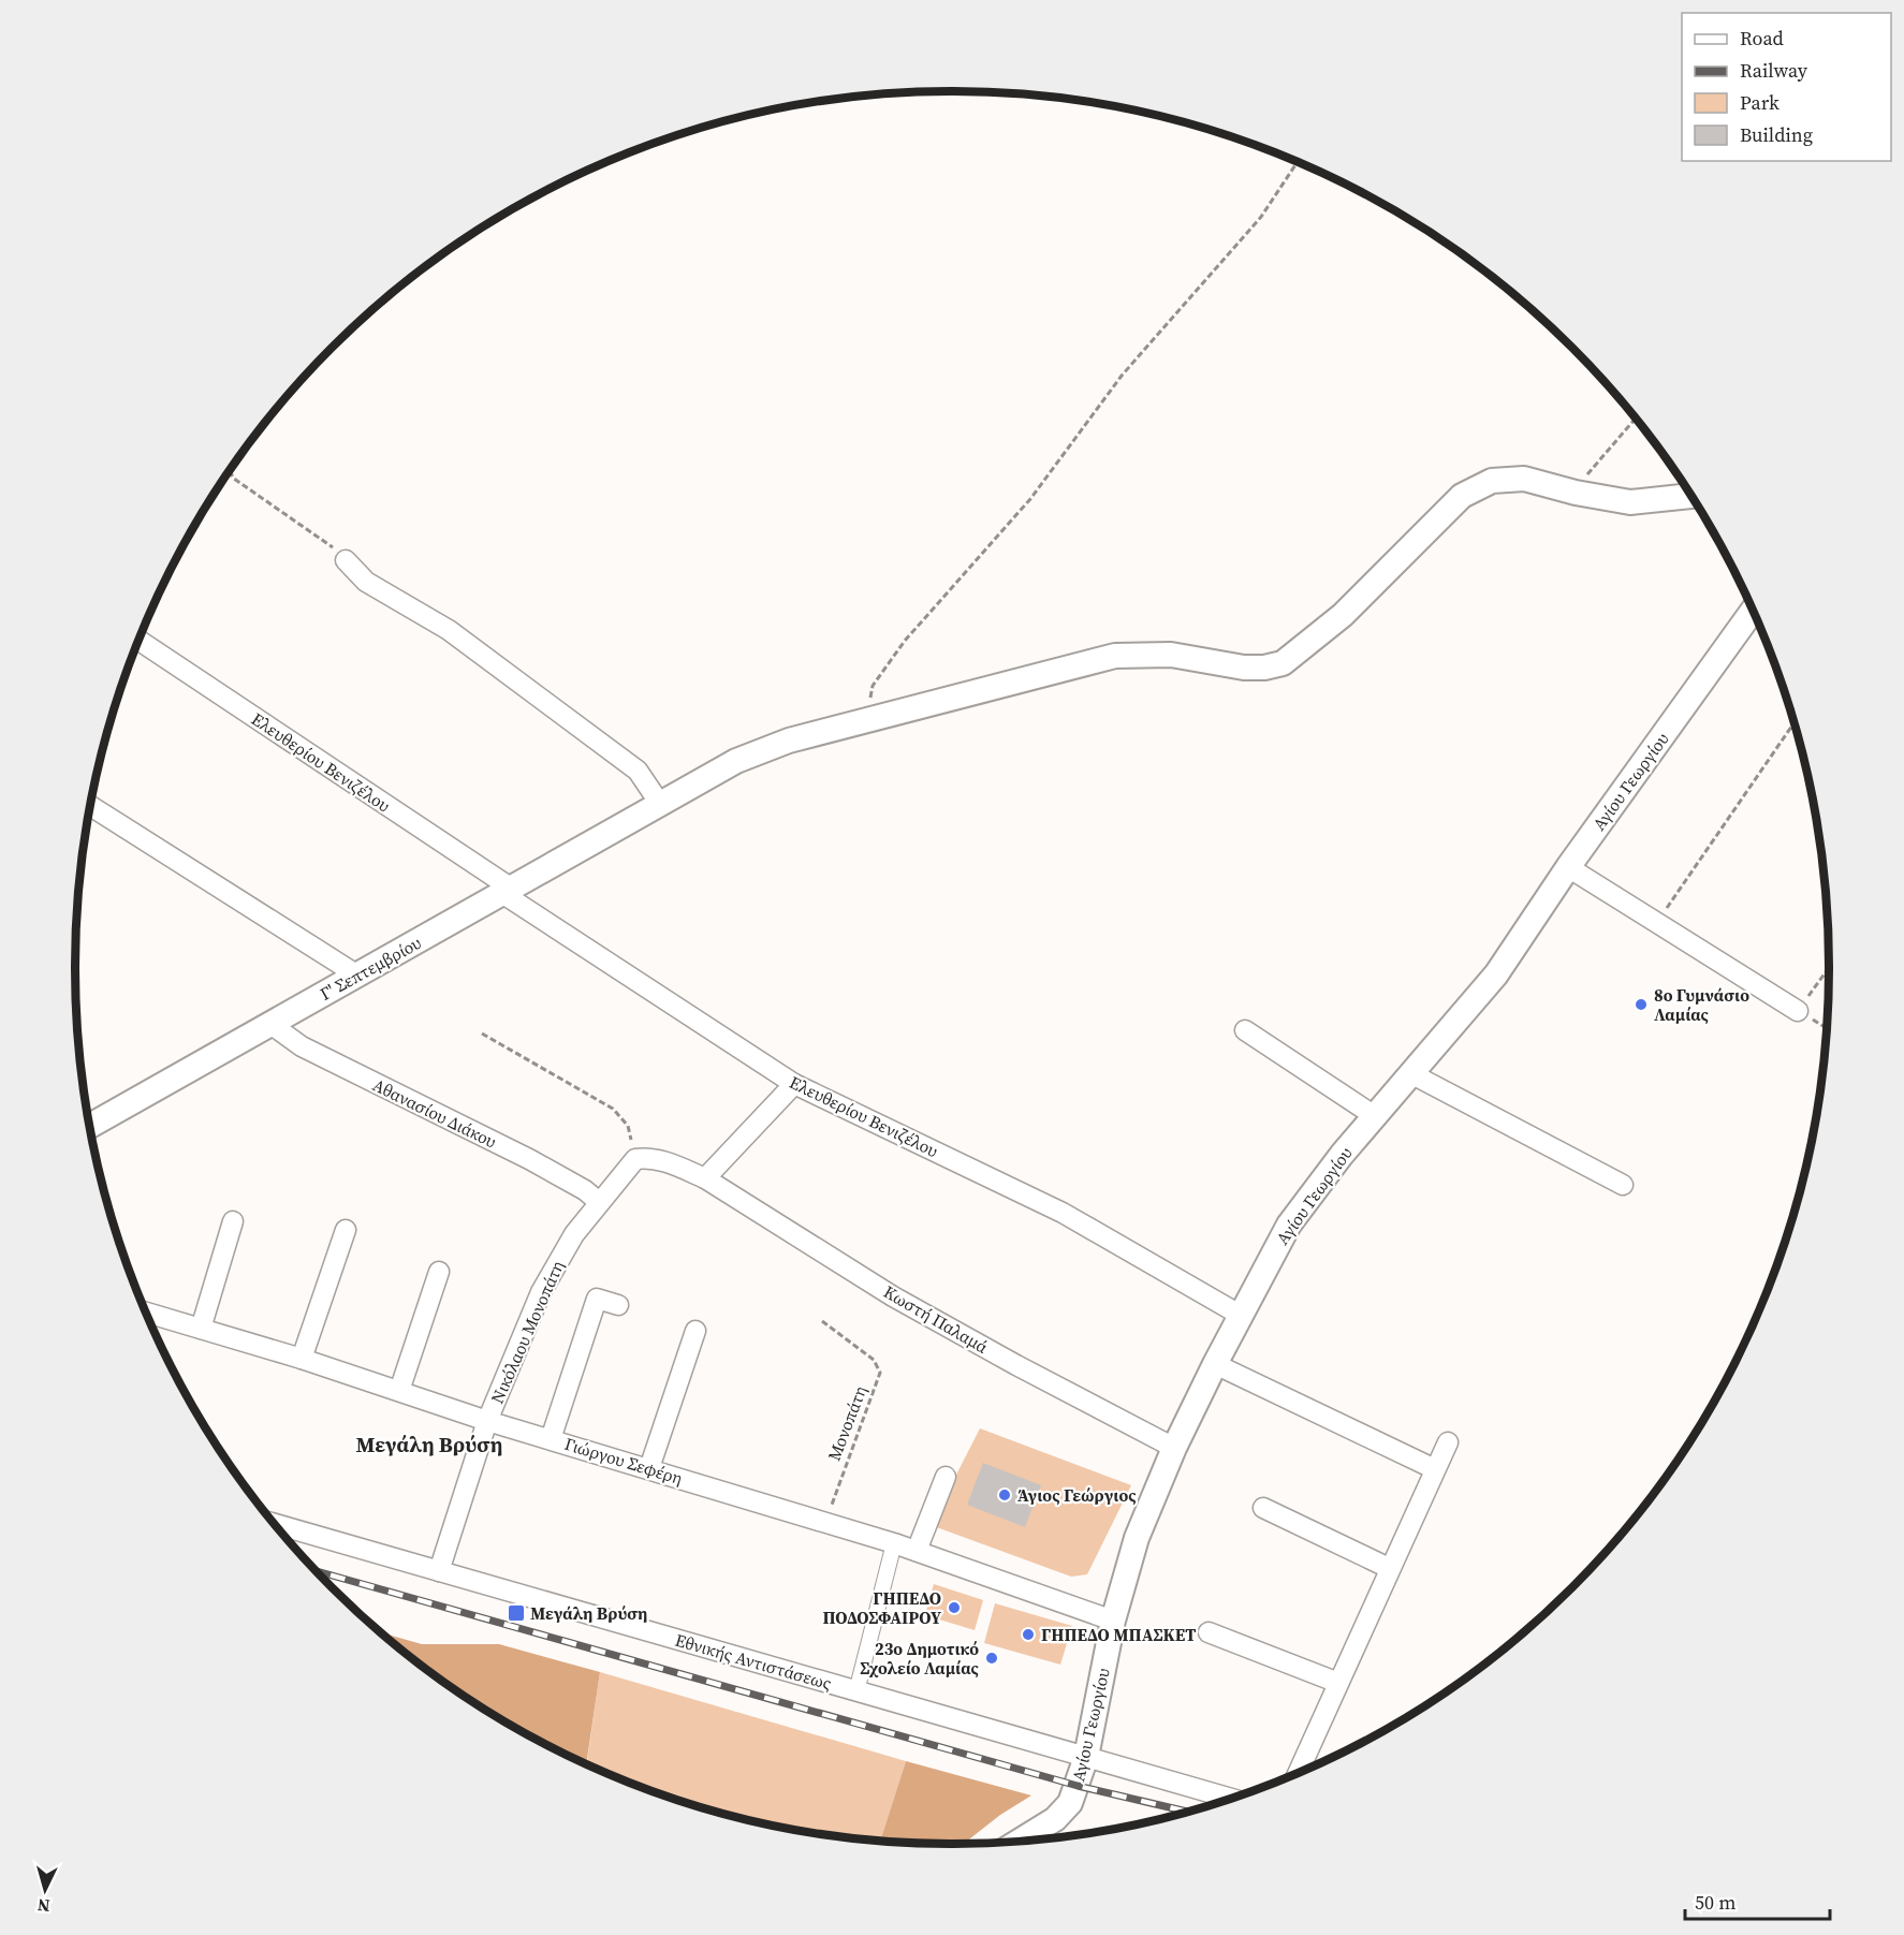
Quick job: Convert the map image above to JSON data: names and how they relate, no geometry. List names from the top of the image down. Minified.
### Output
{"streets":{"street":["Ελευθερίου Βενιζέλου","Αγίου Γεωργίου","Γ' Σεπτεμβρίου","Αθανασίου Διάκου","Κωστή Παλαμά","Νικόλαου Μονοπάτη","Γιώργου Σεφέρη","Εθνικής Αντιστάσεως"],"path":["Μονοπάτη"]},"crossings":[["Ελευθερίου Βενιζέλου","Αγίου Γεωργίου"],["Ελευθερίου Βενιζέλου","Γ' Σεπτεμβρίου"],["Αγίου Γεωργίου","Κωστή Παλαμά"],["Αγίου Γεωργίου","Γιώργου Σεφέρη"],["Αγίου Γεωργίου","Εθνικής Αντιστάσεως"],["Γ' Σεπτεμβρίου","Αθανασίου Διάκου"],["Αθανασίου Διάκου","Νικόλαου Μονοπάτη"],["Νικόλαου Μονοπάτη","Γιώργου Σεφέρη"],["Νικόλαου Μονοπάτη","Εθνικής Αντιστάσεως"],["Μονοπάτη","Γιώργου Σεφέρη"]],"districts":["Μεγάλη Βρύση"],"places":{"other":["8ο Γυμνάσιο Λαμίας","Άγιος Γεώργιος","ΓΗΠΕΔΟ ΠΟΔΟΣΦΑΙΡΟΥ","ΓΗΠΕΔΟ ΜΠΑΣΚΕΤ","23ο Δημοτικό Σχολείο Λαμίας"],"transit":["Μεγάλη Βρύση"]},"legend":["Road","Railway","Park","Building"],"scale_bar":"50 m","north":"bottom"}
